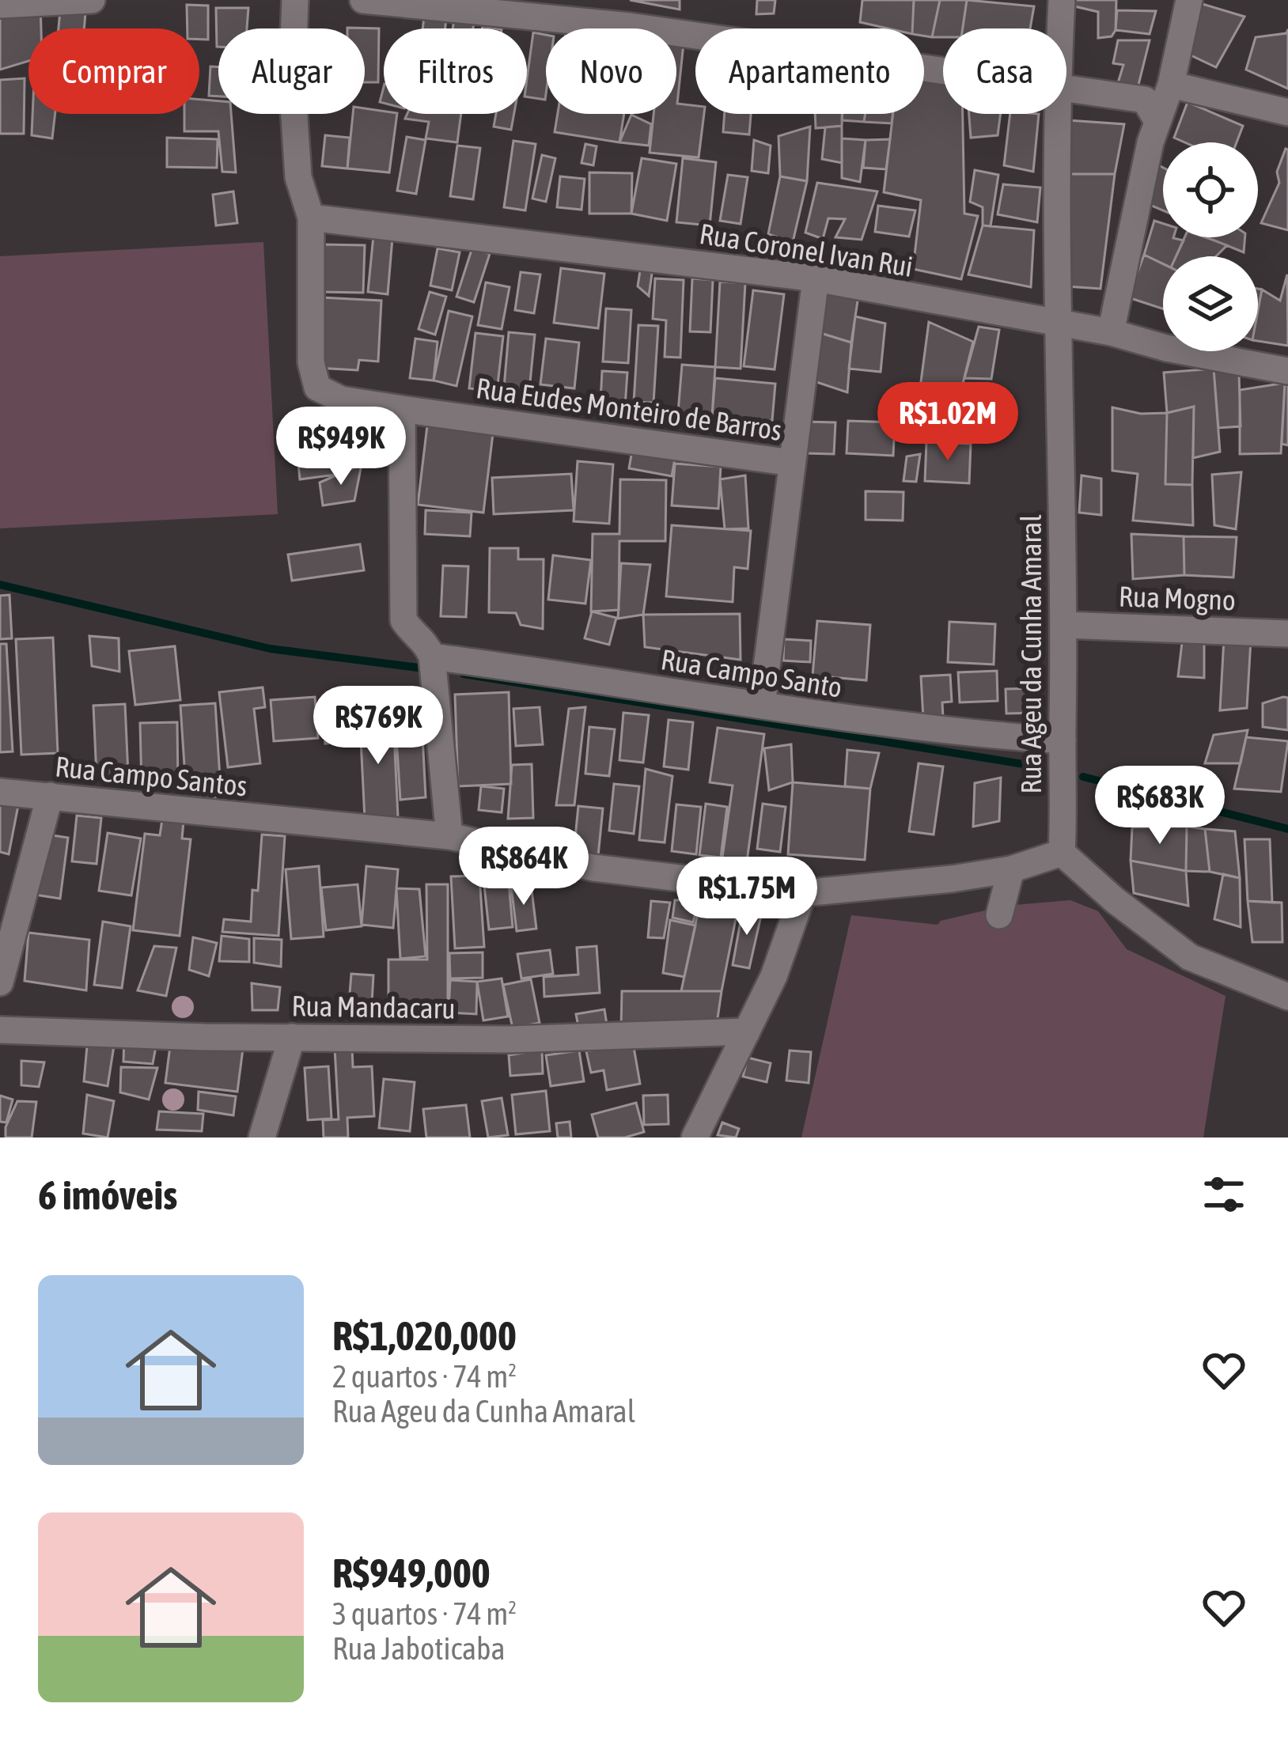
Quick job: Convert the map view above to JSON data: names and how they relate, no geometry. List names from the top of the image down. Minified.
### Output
{"streets":{"street":["Rua Coronel Ivan Rui","Rua Eudes Monteiro de Barros","Rua Mogno","Rua Ageu da Cunha Amaral","Rua Campo Santo","Rua Campo Santos","Rua Mandacaru"]},"crossings":[["Rua Coronel Ivan Rui","Rua Eudes Monteiro de Barros"],["Rua Coronel Ivan Rui","Rua Ageu da Cunha Amaral"],["Rua Mogno","Rua Ageu da Cunha Amaral"],["Rua Ageu da Cunha Amaral","Rua Campo Santo"]],"page":{"chip":["Comprar","Alugar","Filtros","Novo","Apartamento","Casa"],"price":["R$1.02M","R$949K","R$769K","R$683K","R$864K","R$1.75M"],"heading":"6 imóveis","list":[{"name":"R$1,020,000","note":"2 quartos · 74 m² · Rua Ageu da Cunha Amaral"},{"name":"R$949,000","note":"3 quartos · 74 m² · Rua Jaboticaba"}]}}
